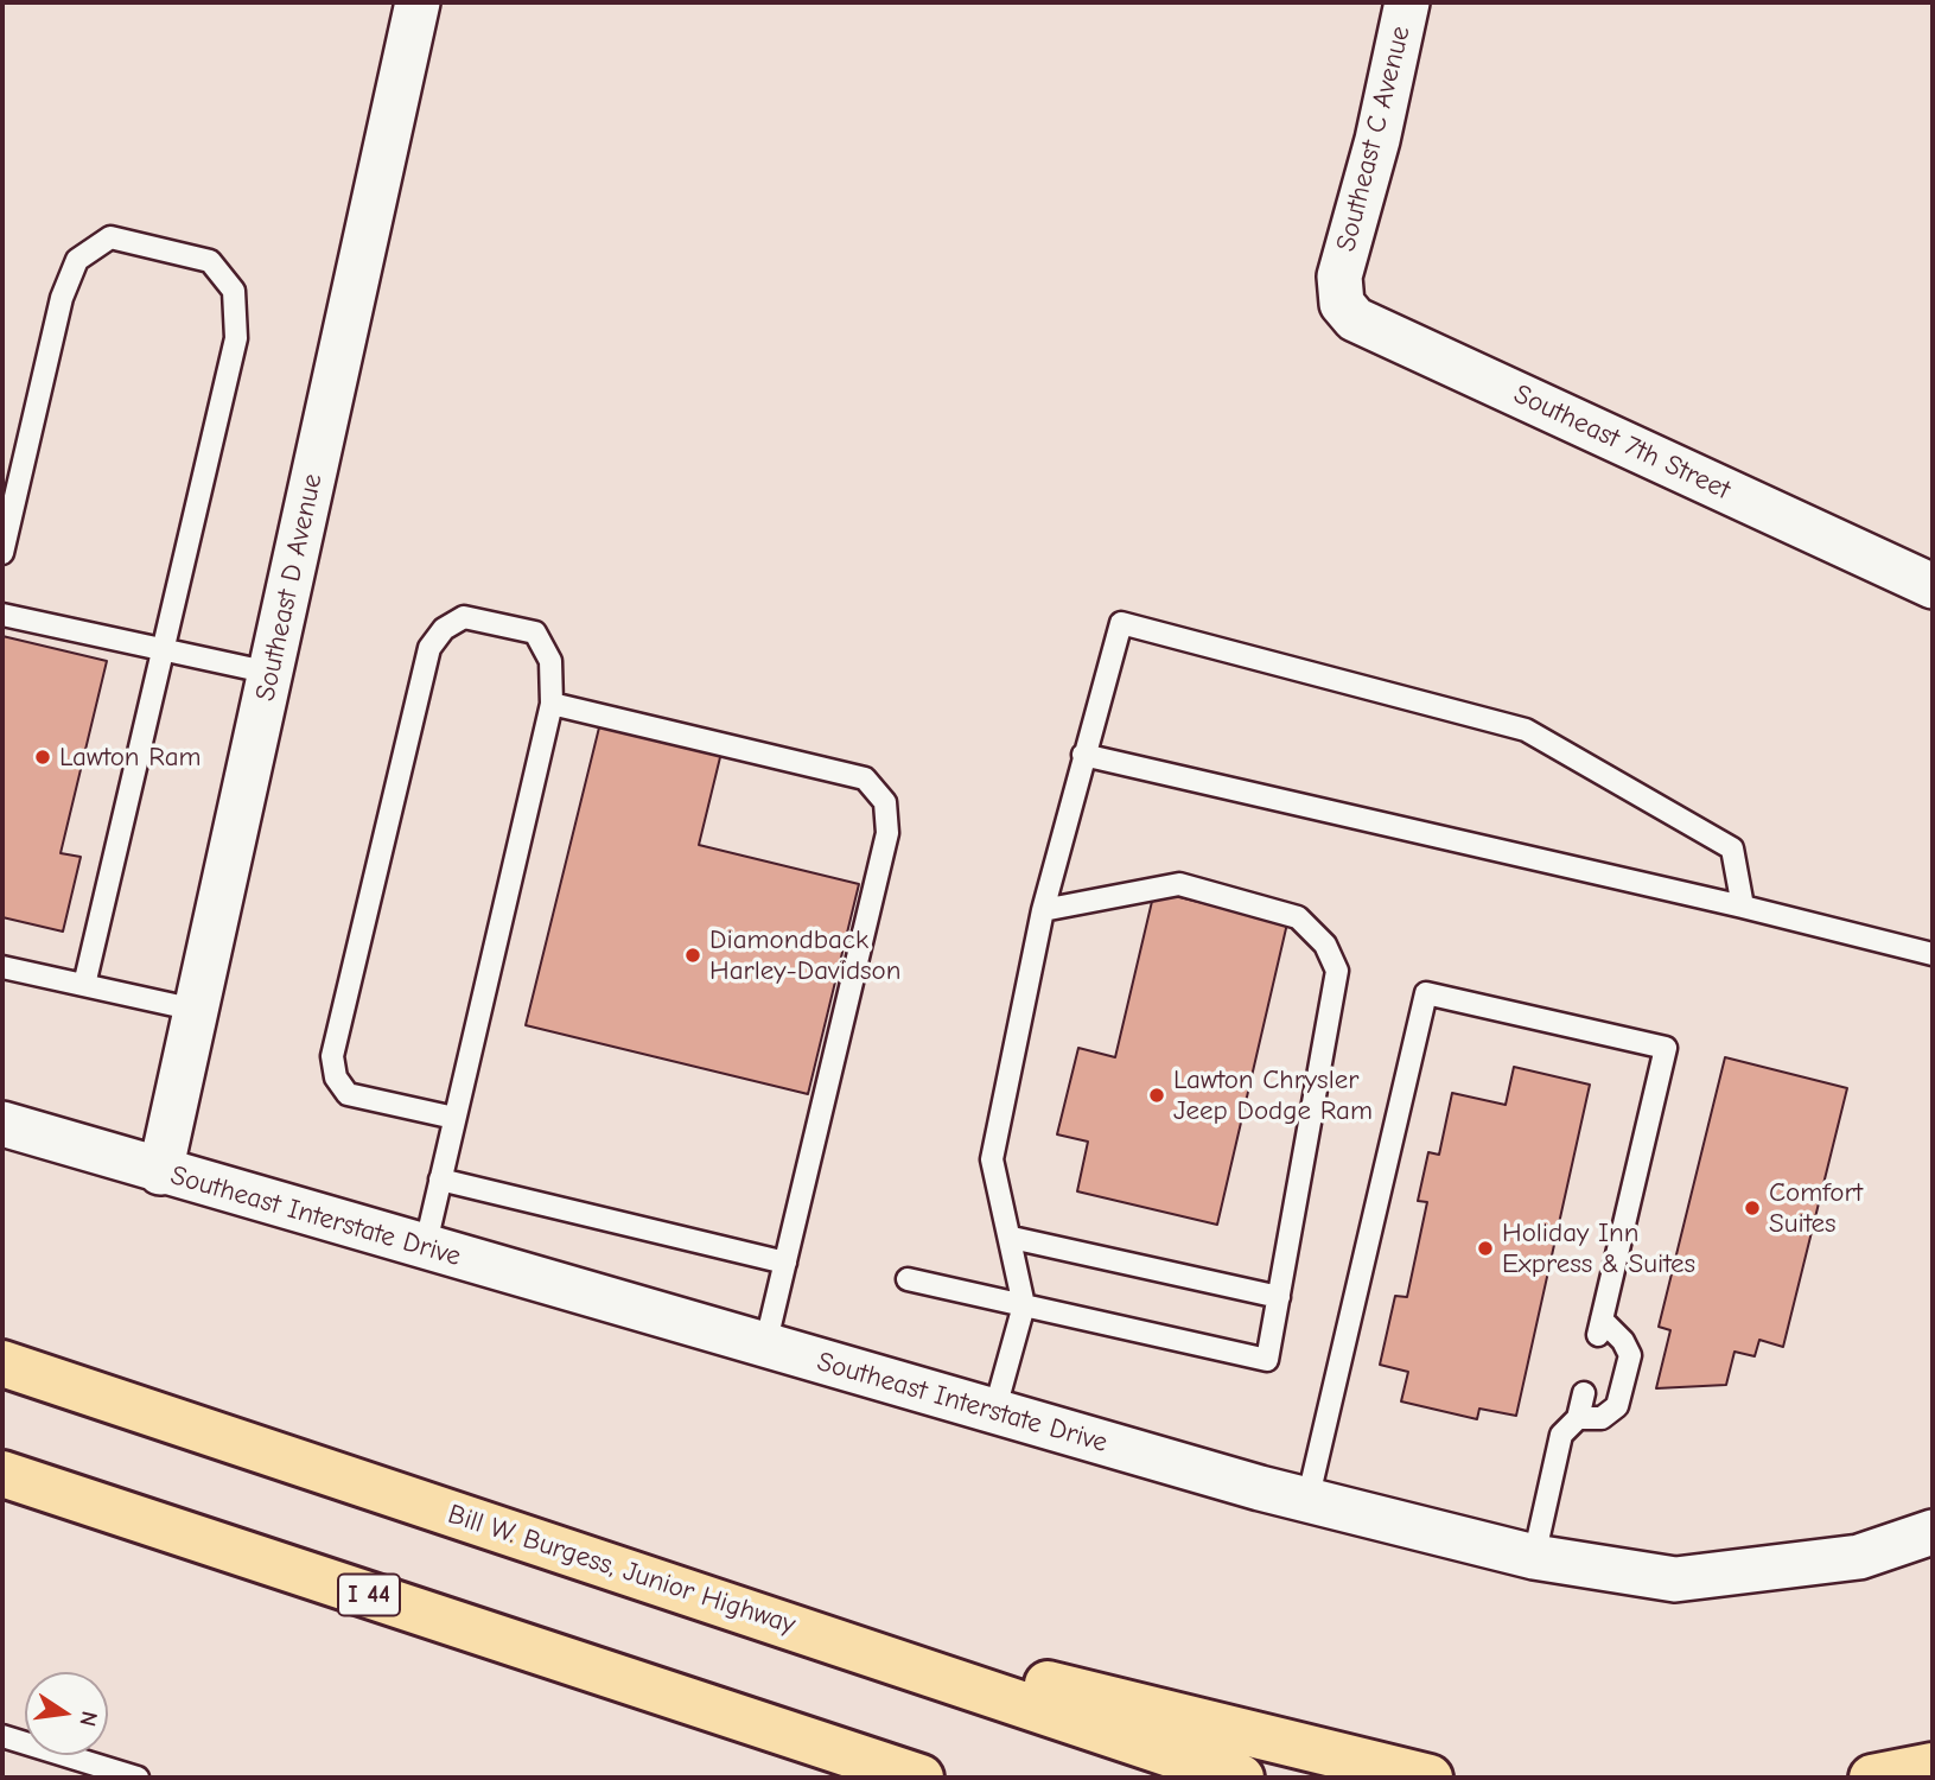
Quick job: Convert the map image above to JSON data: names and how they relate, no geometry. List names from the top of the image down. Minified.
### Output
{"streets":{"highway":["Bill W. Burgess, Junior Highway","I 44"],"street":["Southeast C Avenue","Southeast 7th Street","Southeast D Avenue","Southeast Interstate Drive"]},"crossings":[["Southeast C Avenue","Southeast 7th Street"],["Southeast D Avenue","Southeast Interstate Drive"]],"places":["Lawton Ram","Diamondback Harley-Davidson","Lawton Chrysler Jeep Dodge Ram","Comfort Suites","Holiday Inn Express & Suites"],"north":"right"}
